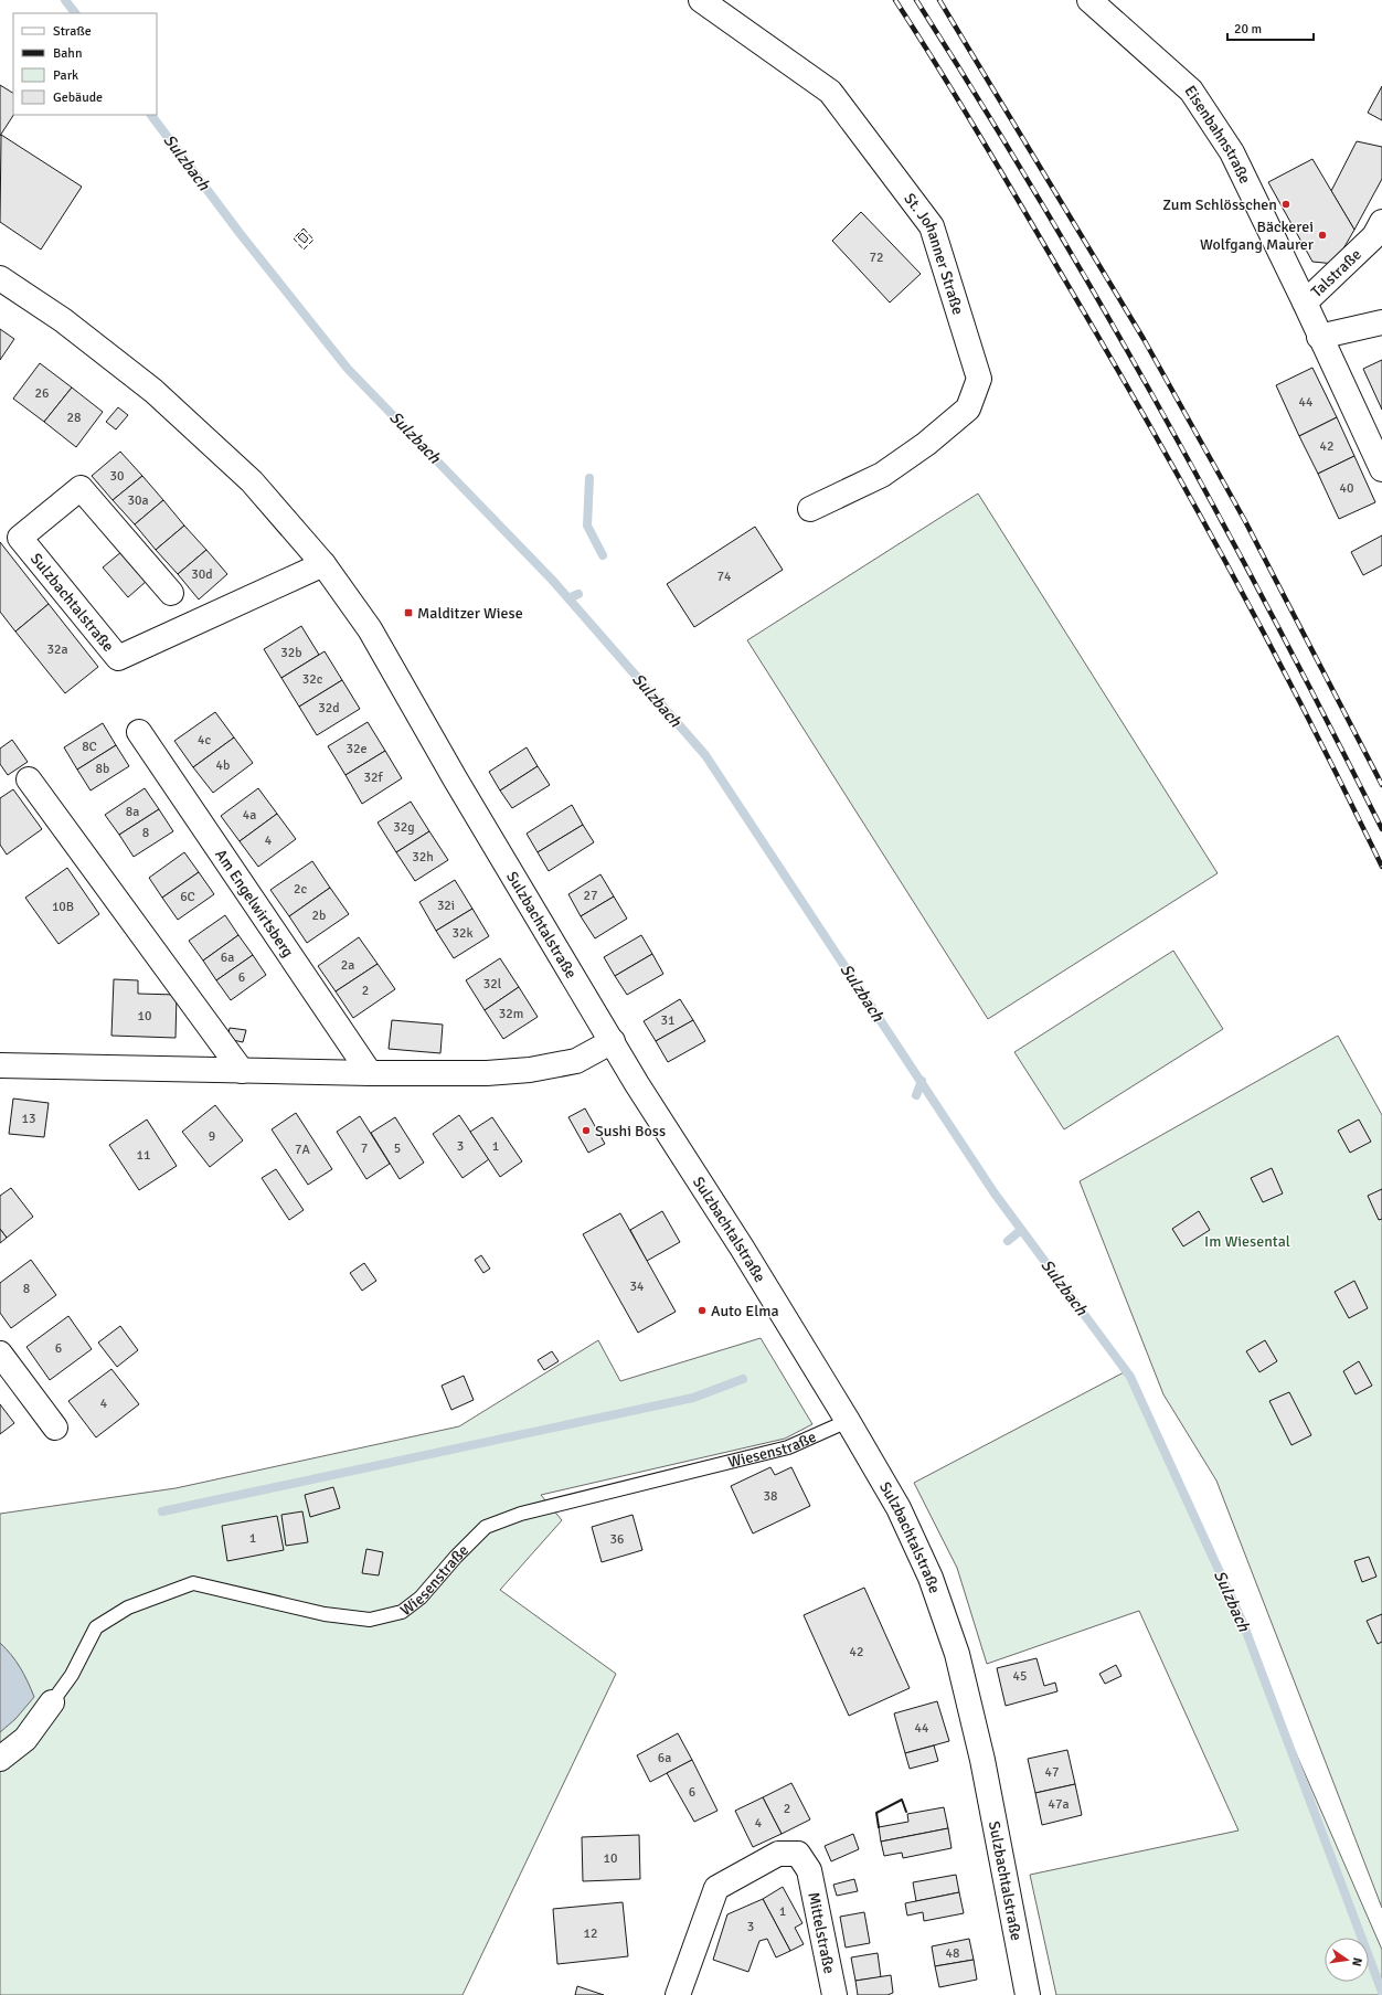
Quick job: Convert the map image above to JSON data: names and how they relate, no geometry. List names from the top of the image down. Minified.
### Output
{"streets":{"street":["Eisenbahnstraße","St. Johanner Straße","Talstraße","Sulzbachtalstraße","Am Engelwirtsberg","Wiesenstraße","Mittelstraße"]},"crossings":[["Eisenbahnstraße","Talstraße"],["Sulzbachtalstraße","Wiesenstraße"]],"water":["Sulzbach"],"parks":["Im Wiesental"],"places":{"other":["Zum Schlösschen","Bäckerei Wolfgang Maurer","Sushi Boss","Auto Elma"],"transit":["Malditzer Wiese"]},"house_numbers":["72","26","44","28","42","30","40","30a","30d","74","32a","32b","32c","32d","4c","8C","32e","4b","8b","32f","8a","4a","32g","8","4","32h","2c","27","6C","32i","10B","2b","32k","6a","2a","6","32l","2","32m","10","31","13","9","3","1","7","5","7A","11","34","8","6","4","38","1","36","42","45","44","6a","47","6","47a","2","4","10","1","3","12","48"],"legend":["Straße","Bahn","Park","Gebäude"],"scale_bar":"20 m","north":"right"}
